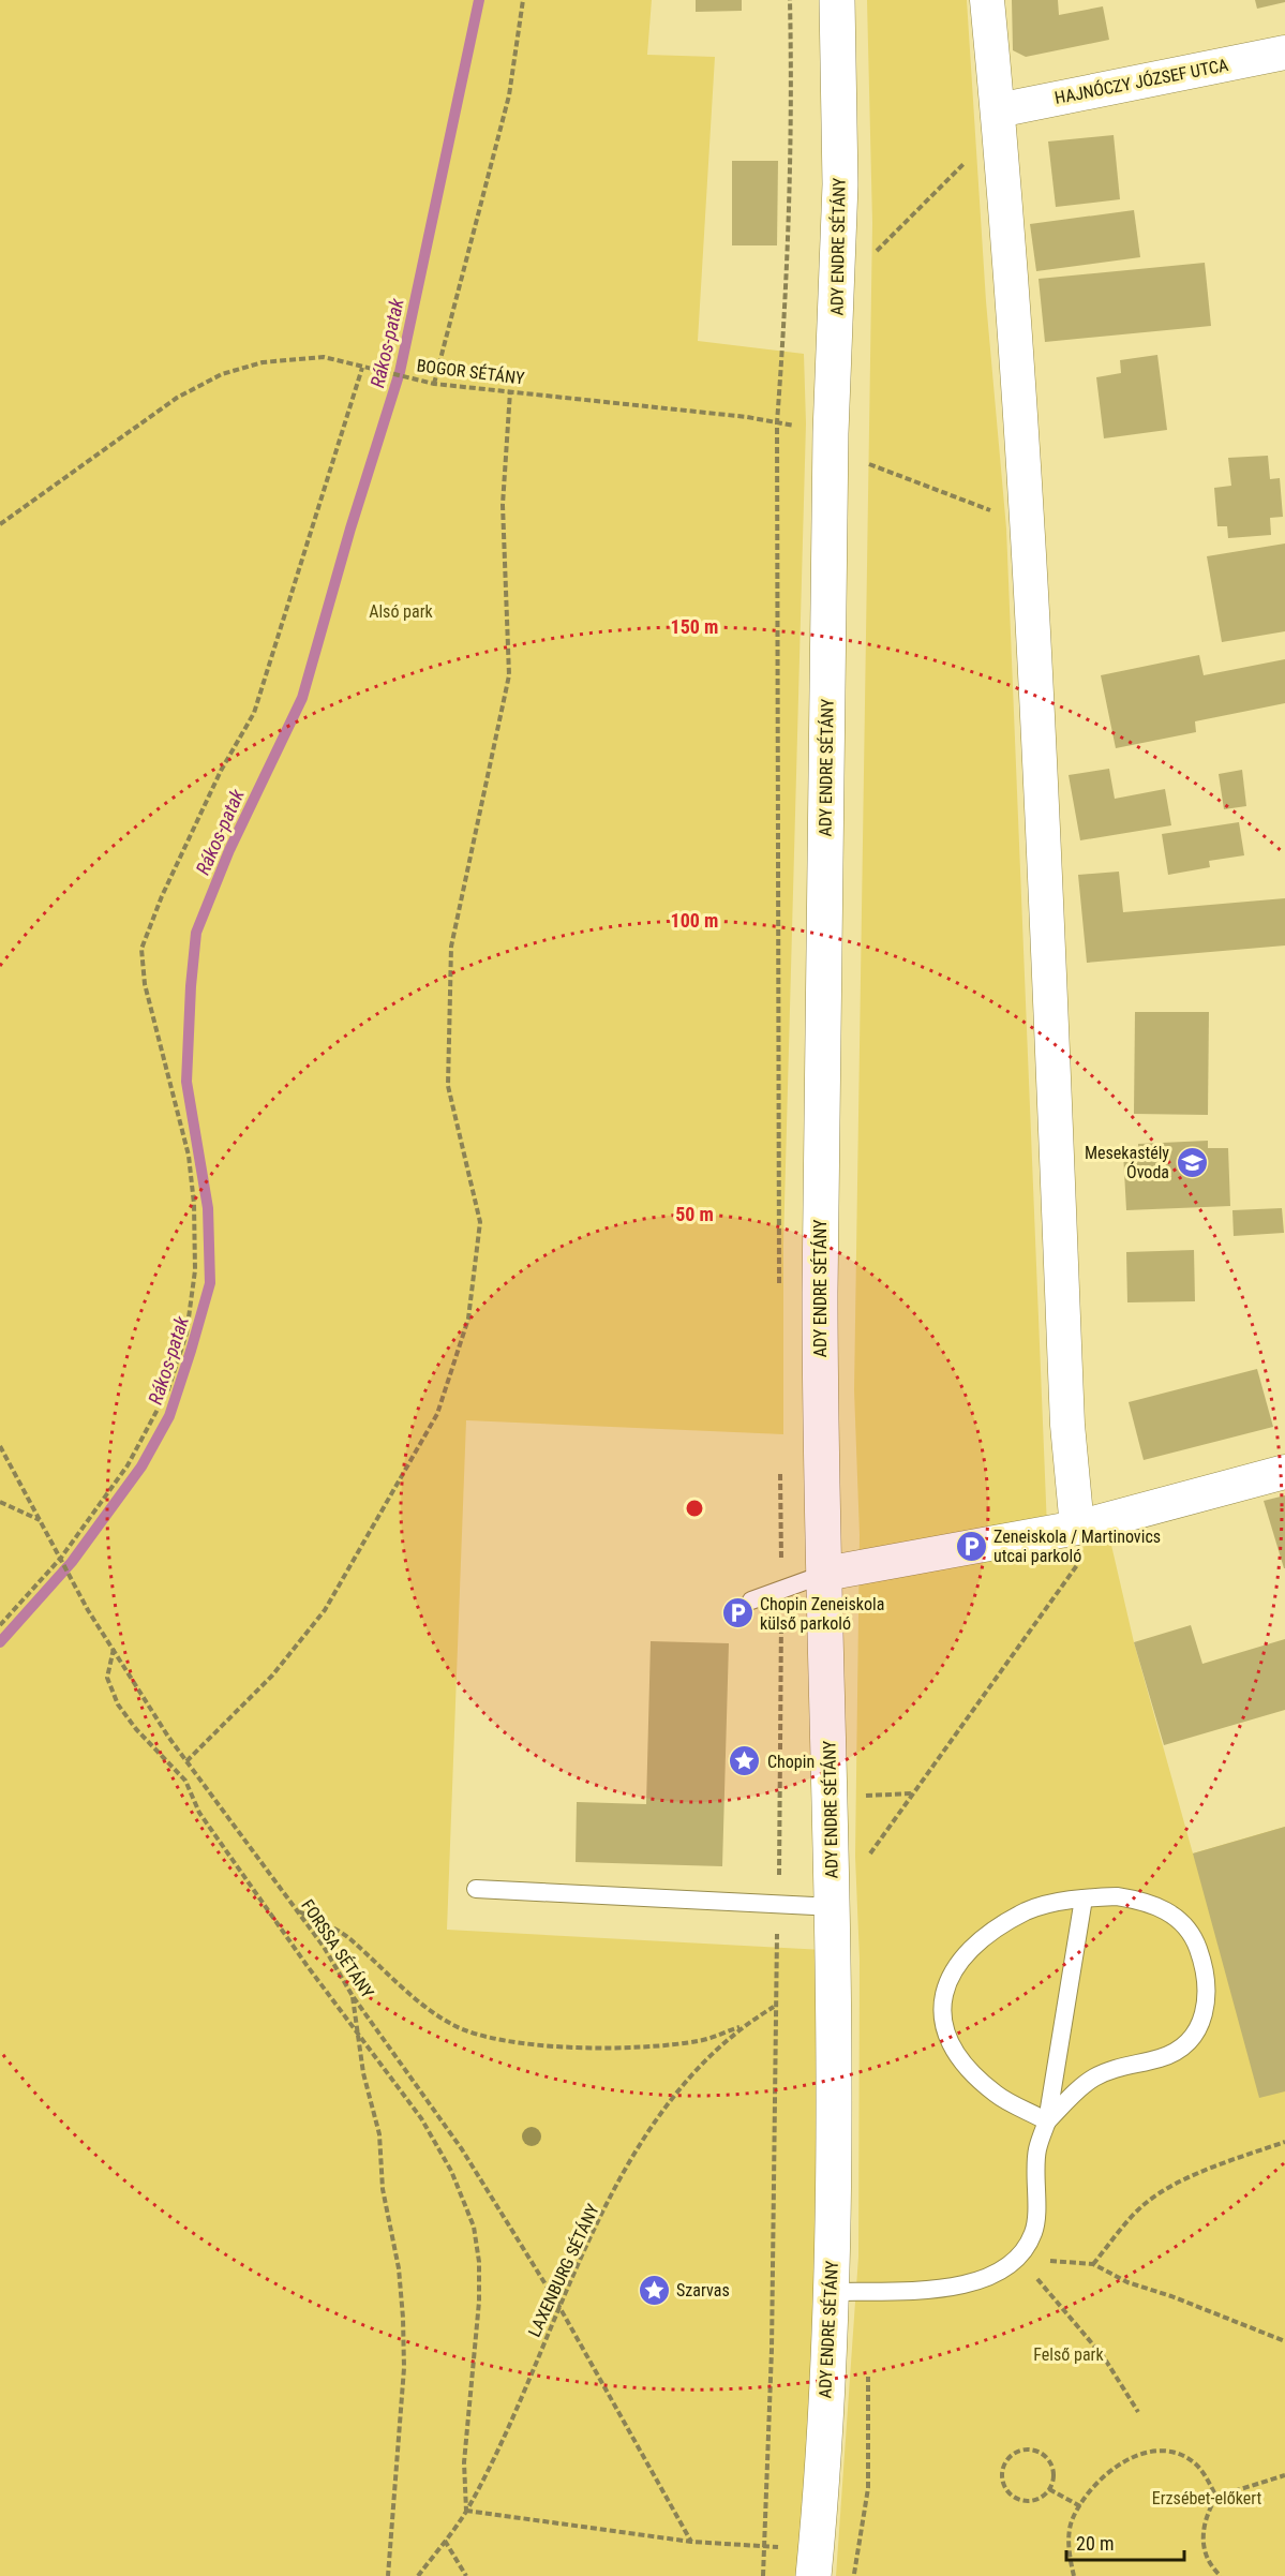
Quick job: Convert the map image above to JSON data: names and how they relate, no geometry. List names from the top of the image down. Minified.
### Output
{"streets":{"street":["HAJNÓCZY JÓZSEF UTCA","ADY ENDRE SÉTÁNY"],"path":["BOGOR SÉTÁNY","FORSSA SÉTÁNY","LAXENBURG SÉTÁNY"]},"crossings":[["ADY ENDRE SÉTÁNY","BOGOR SÉTÁNY"],["FORSSA SÉTÁNY","LAXENBURG SÉTÁNY"]],"water":["Rákos-patak"],"parks":["Alsó park","Felső park","Erzsébet-előkert"],"places":{"school or university":["Mesekastély Óvoda"],"parking":["Zeneiskola / Martinovics utcai parkoló","Chopin Zeneiskola külső parkoló"],"place":["Chopin","Szarvas"]},"scale_bar":"20 m","rings":["150 m","100 m","50 m"]}
